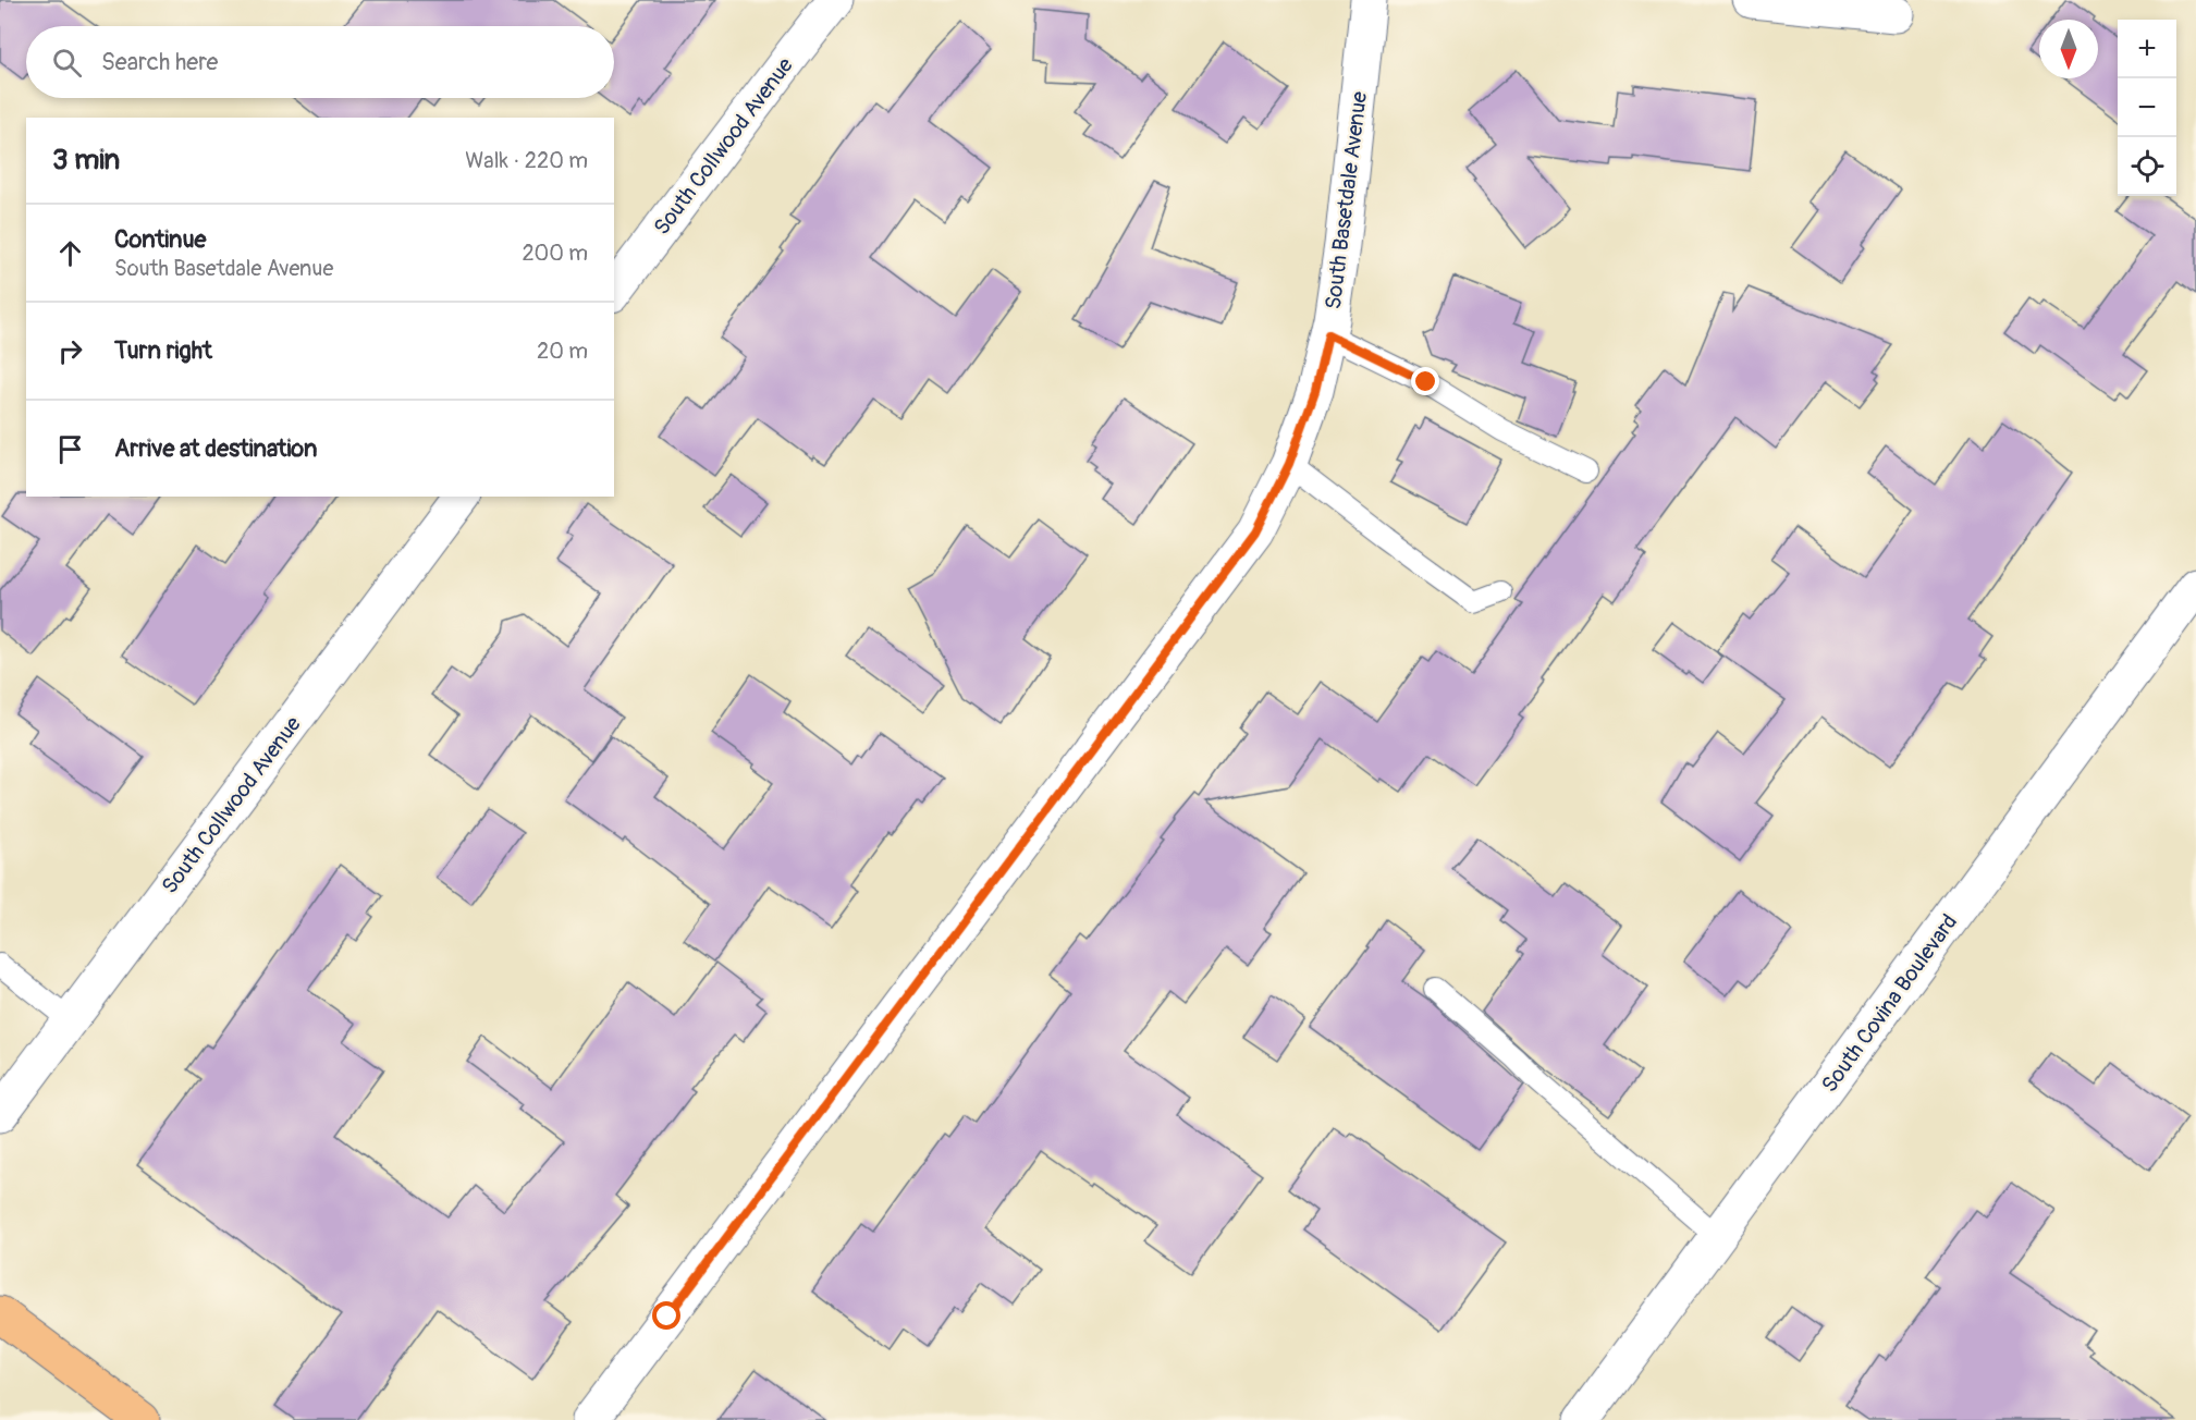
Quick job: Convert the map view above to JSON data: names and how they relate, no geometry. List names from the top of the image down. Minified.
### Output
{"streets":{"street":["South Collwood Avenue","South Basetdale Avenue","South Covina Boulevard"]},"north":"bottom","page":{"map_buttons":["+","−"],"search":"Search here","heading":["3 min","Walk · 220 m"],"list":[["Continue","South Basetdale Avenue","200 m"],["Turn right","20 m"],"Arrive at destination"]}}
